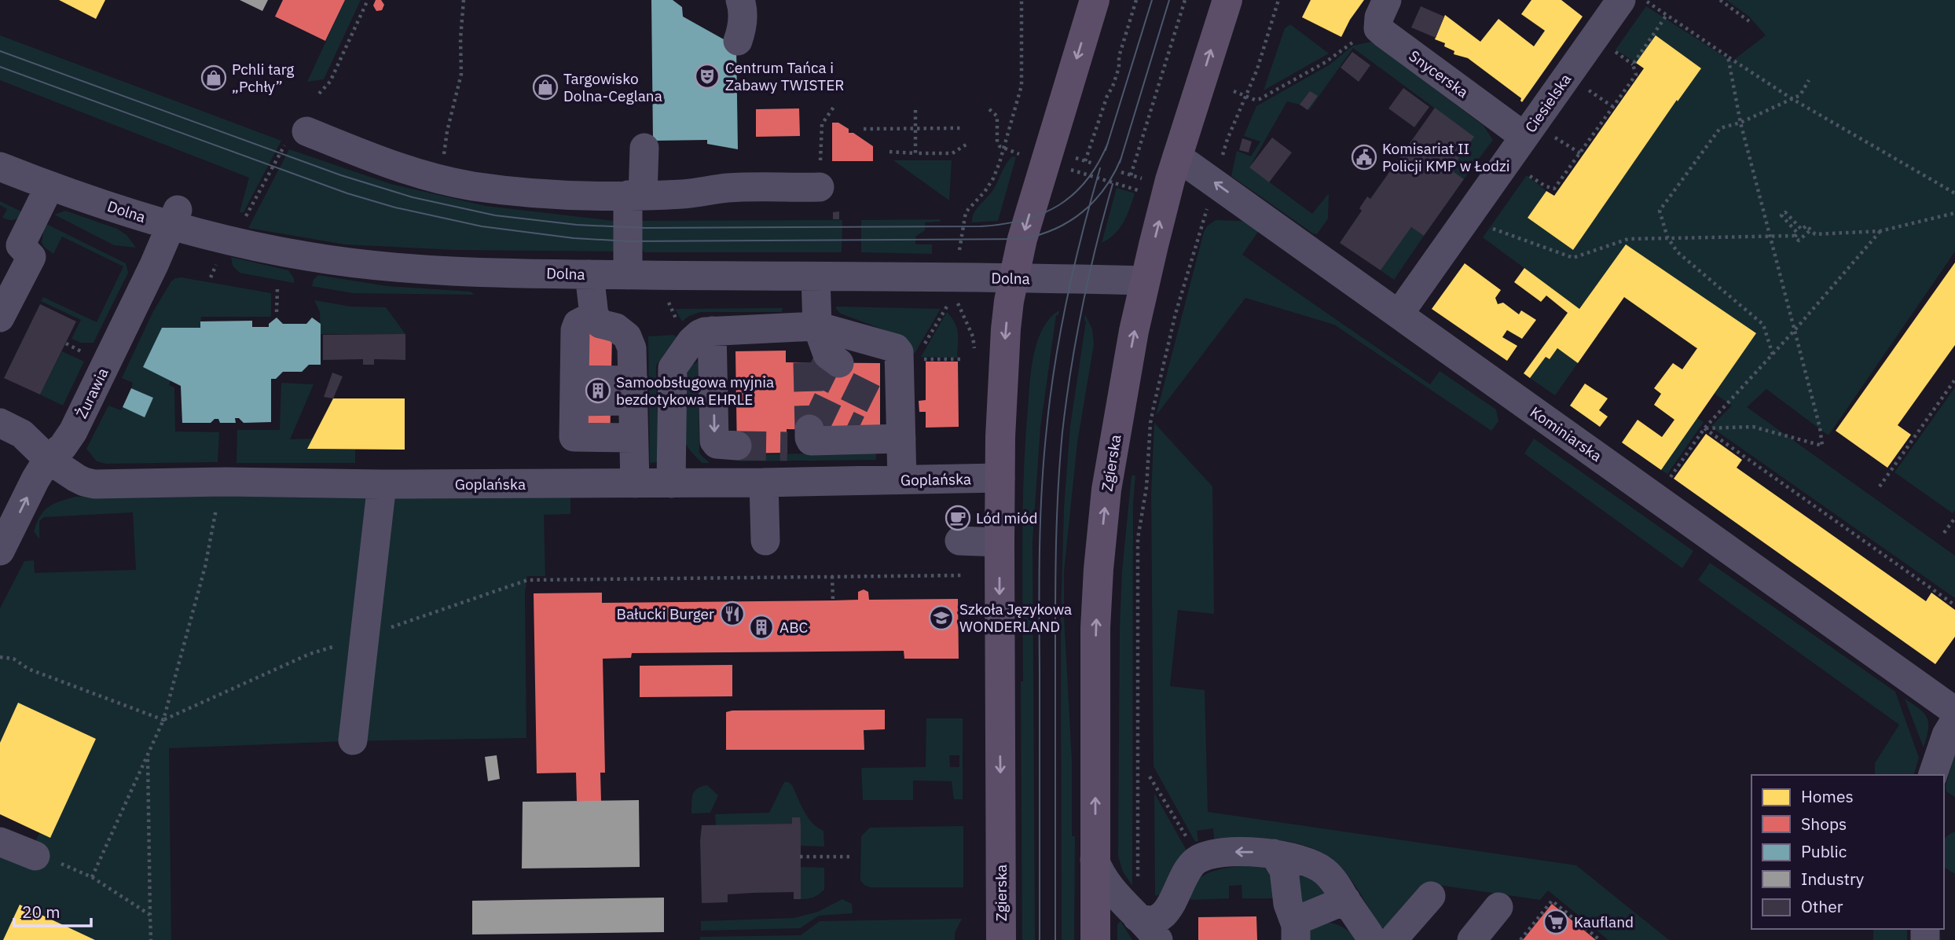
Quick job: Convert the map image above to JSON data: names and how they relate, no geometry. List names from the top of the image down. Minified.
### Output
{"streets":{"main road":["Zgierska"],"street":["Snycerska","Ciesielska","Dolna","Żurawia","Kominiarska","Goplańska"]},"crossings":[["Snycerska","Ciesielska"],["Ciesielska","Kominiarska"],["Dolna","Żurawia"],["Dolna","Zgierska"],["Żurawia","Goplańska"],["Kominiarska","Zgierska"],["Zgierska","Goplańska"]],"places":{"theatre":["Centrum Tańca i Zabawy TWISTER"],"shop":["Pchli targ „Pchły”","Targowisko Dolna-Ceglana"],"public building":["Komisariat II Policji KMP w Łodzi"],"building":["Samoobsługowa myjnia bezdotykowa EHRLE","ABC"],"cafe":["Lód miód"],"restaurant":["Bałucki Burger"],"school or university":["Szkoła Językowa WONDERLAND"],"supermarket":["Kaufland"]},"legend":["Homes","Shops","Public","Industry","Other"],"scale_bar":"20 m"}
